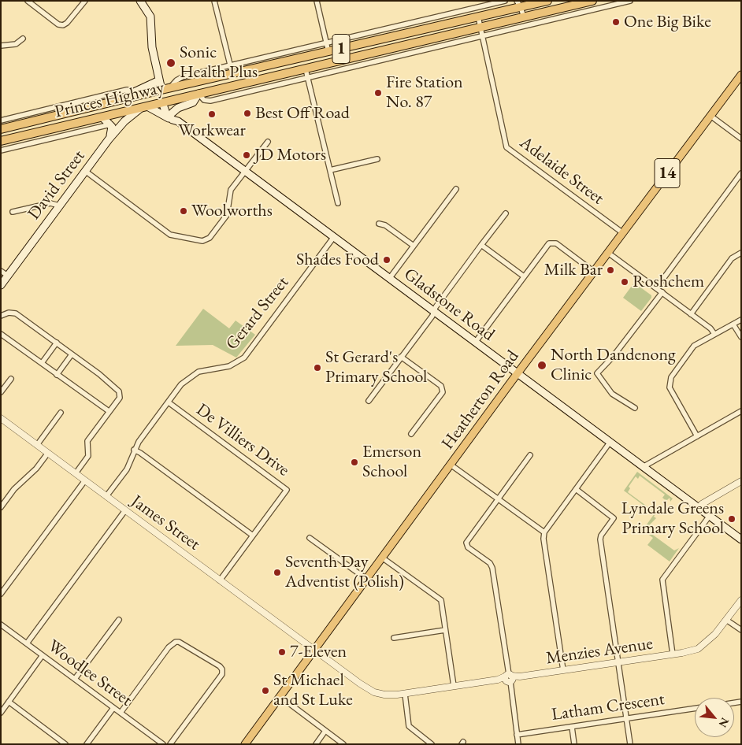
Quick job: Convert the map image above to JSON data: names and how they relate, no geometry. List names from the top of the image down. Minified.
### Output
{"streets":{"highway":["1","Princes Highway"],"main road":["14","David Street","Gladstone Road","Heatherton Road"],"street":["Adelaide Street","Gerard Street","De Villiers Drive","James Street","Menzies Avenue","Woodlee Street","Latham Crescent"]},"crossings":[["Princes Highway","Adelaide Street"],["Princes Highway","David Street"],["Princes Highway","Gladstone Road"],["Adelaide Street","Heatherton Road"],["Gladstone Road","Gerard Street"],["Gladstone Road","Heatherton Road"],["Gerard Street","De Villiers Drive"],["Gerard Street","James Street"],["Heatherton Road","James Street"],["Heatherton Road","Menzies Avenue"],["De Villiers Drive","James Street"],["James Street","Menzies Avenue"]],"places":["One Big Bike","Sonic Health Plus","Fire Station No. 87","Best Off Road","Workwear","JD Motors","Woolworths","Shades Food","Milk Bar","Roshchem","North Dandenong Clinic","St Gerard's Primary School","Emerson School","Lyndale Greens Primary School","Seventh Day Adventist (Polish)","7-Eleven","St Michael and St Luke"],"north":"bottom right"}
